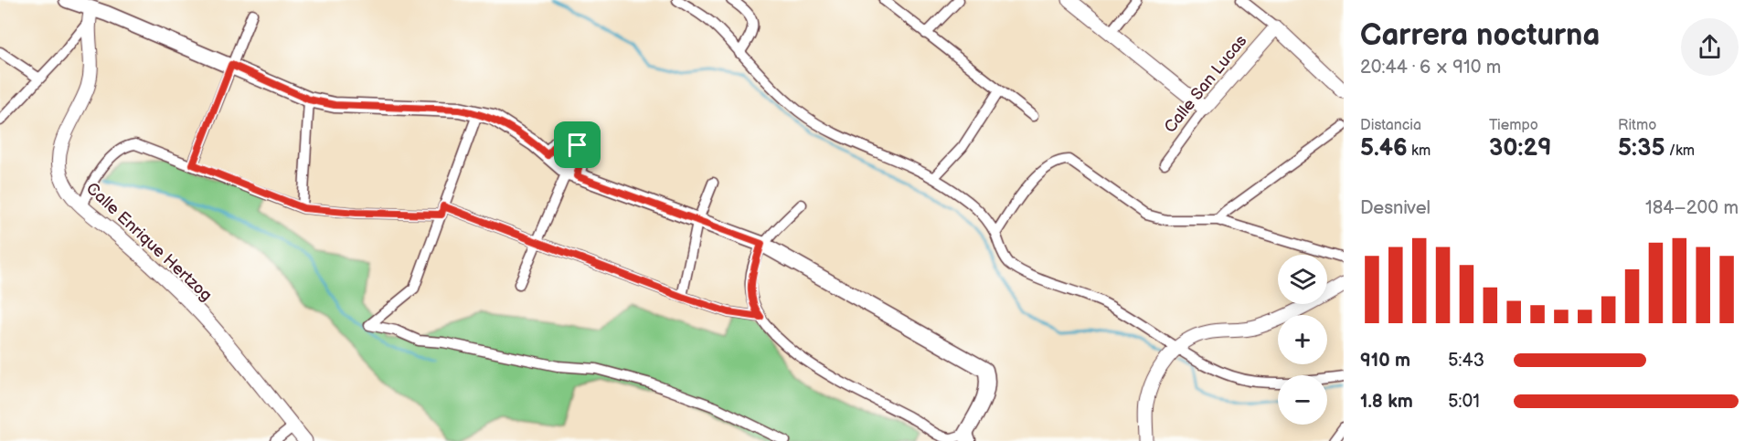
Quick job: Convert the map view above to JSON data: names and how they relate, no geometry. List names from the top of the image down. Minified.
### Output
{"streets":{"street":["Calle San Lucas","Calle Enrique Hertzog"]},"page":{"heading":["Carrera nocturna","20:44 · 6 × 910 m"],"stats":[["Distancia","5.46 km"],["Tiempo","30:29"],["Ritmo","5:35 /km"]],"chart":["Desnivel","184–200 m"],"map_buttons":["+","−"],"list":[{"name":"910 m","note":"5:43"},{"name":"1.8 km","note":"5:01"}]}}
